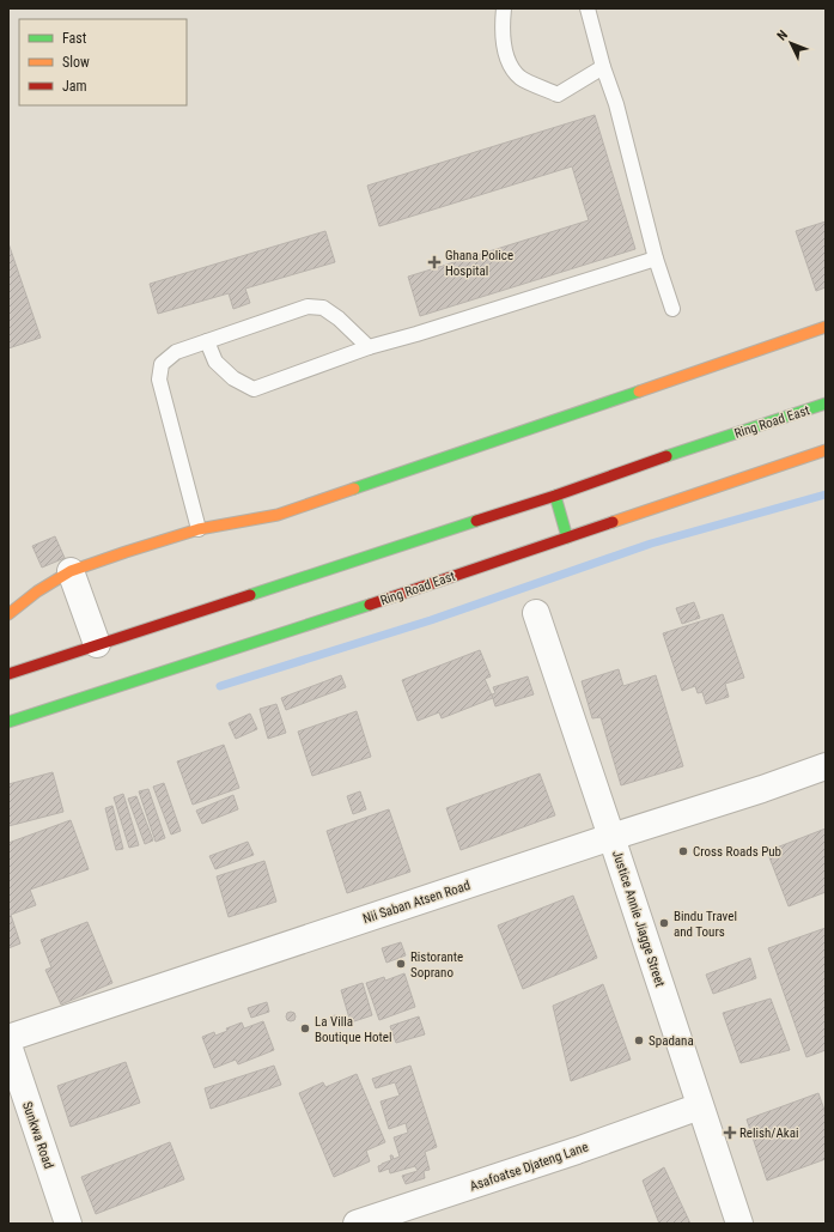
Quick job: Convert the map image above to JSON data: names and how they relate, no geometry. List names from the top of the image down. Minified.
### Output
{"streets":{"main road":["Ring Road East"],"street":["Nii Saban Atsen Road","Justice Annie Jiagge Street","Sunkwa Road","Asafoatse Djateng Lane"]},"crossings":[["Nii Saban Atsen Road","Justice Annie Jiagge Street"],["Justice Annie Jiagge Street","Asafoatse Djateng Lane"]],"places":{"health":["Ghana Police Hospital","Relish/Akai"],"other":["Cross Roads Pub","Bindu Travel and Tours","Ristorante Soprano","La Villa Boutique Hotel","Spadana"]},"legend":["Fast","Slow","Jam"],"north":"top left"}
